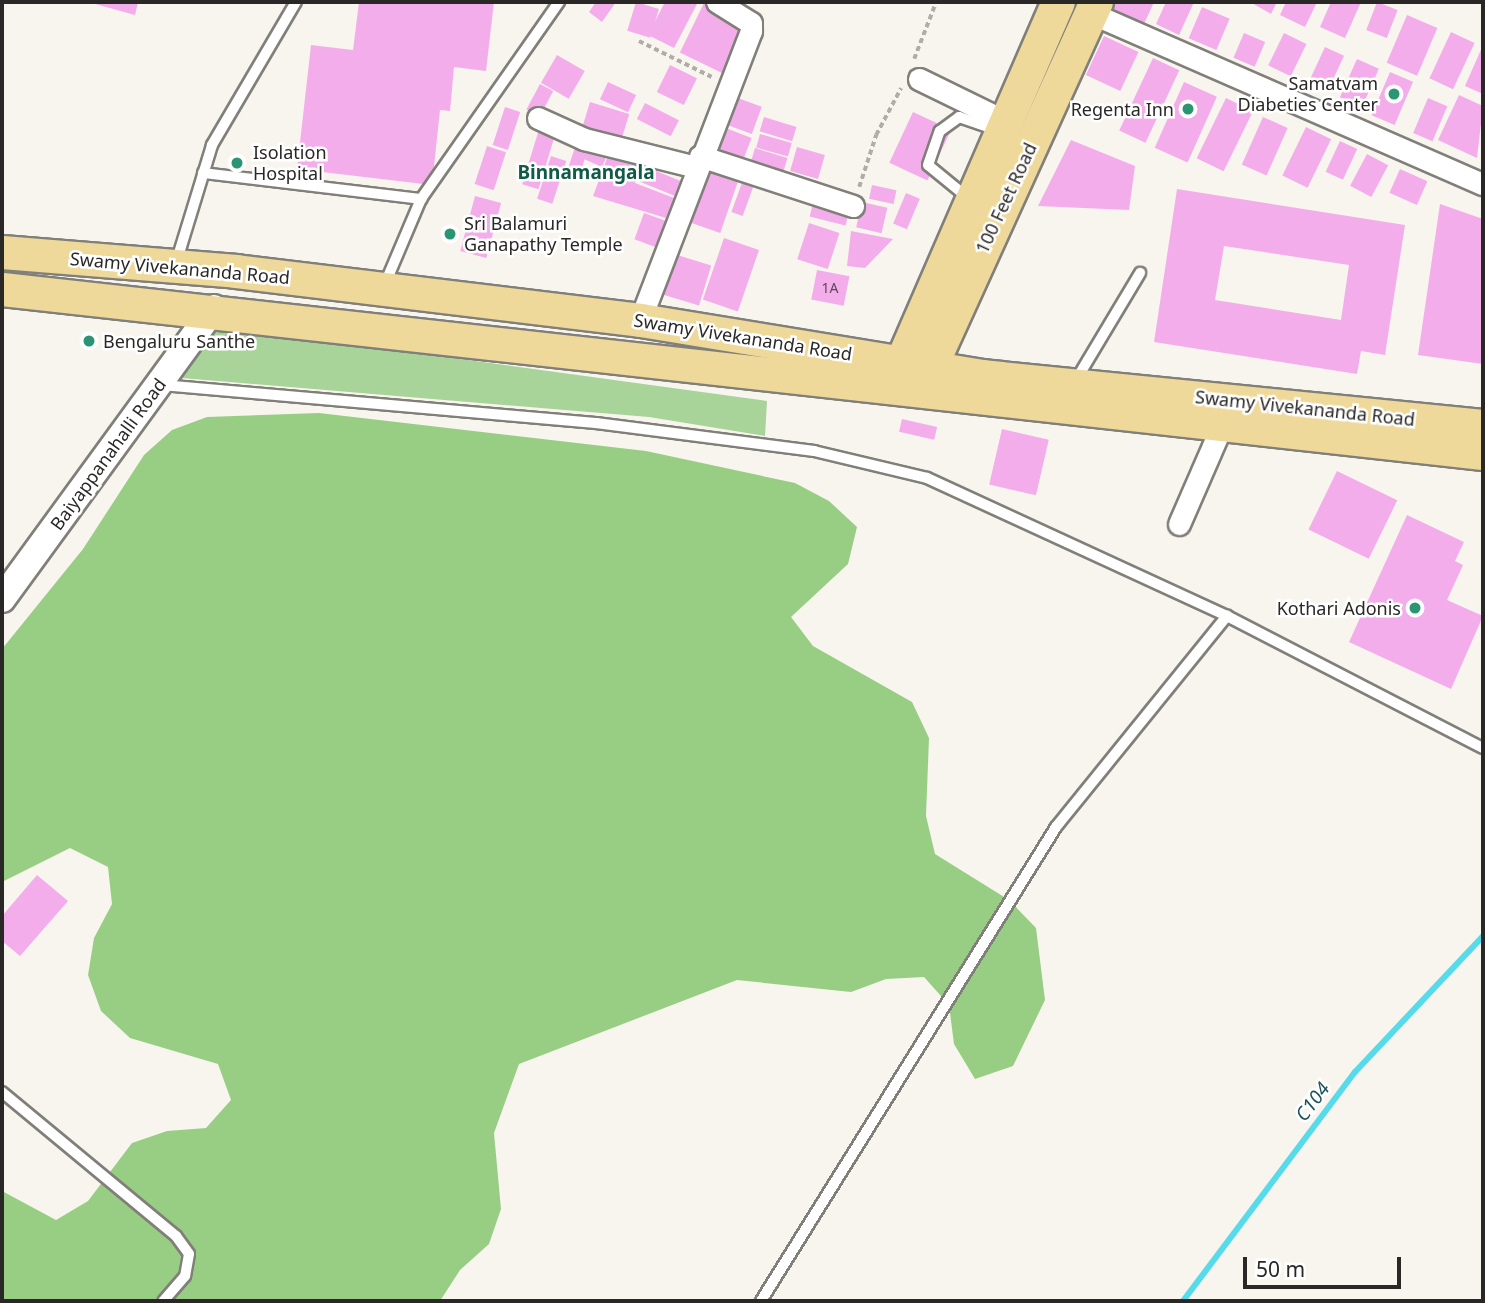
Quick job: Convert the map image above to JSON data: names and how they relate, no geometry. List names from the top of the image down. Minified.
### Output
{"streets":{"main road":["100 Feet Road","Swamy Vivekananda Road"],"street":["Baiyappanahalli Road"]},"crossings":[["100 Feet Road","Swamy Vivekananda Road"],["Swamy Vivekananda Road","Baiyappanahalli Road"]],"districts":["Binnamangala"],"water":["C104"],"places":["Samatvam Diabeties Center","Regenta Inn","Isolation Hospital","Sri Balamuri Ganapathy Temple","Bengaluru Santhe","Kothari Adonis"],"house_numbers":["1A"],"scale_bar":"50 m"}
